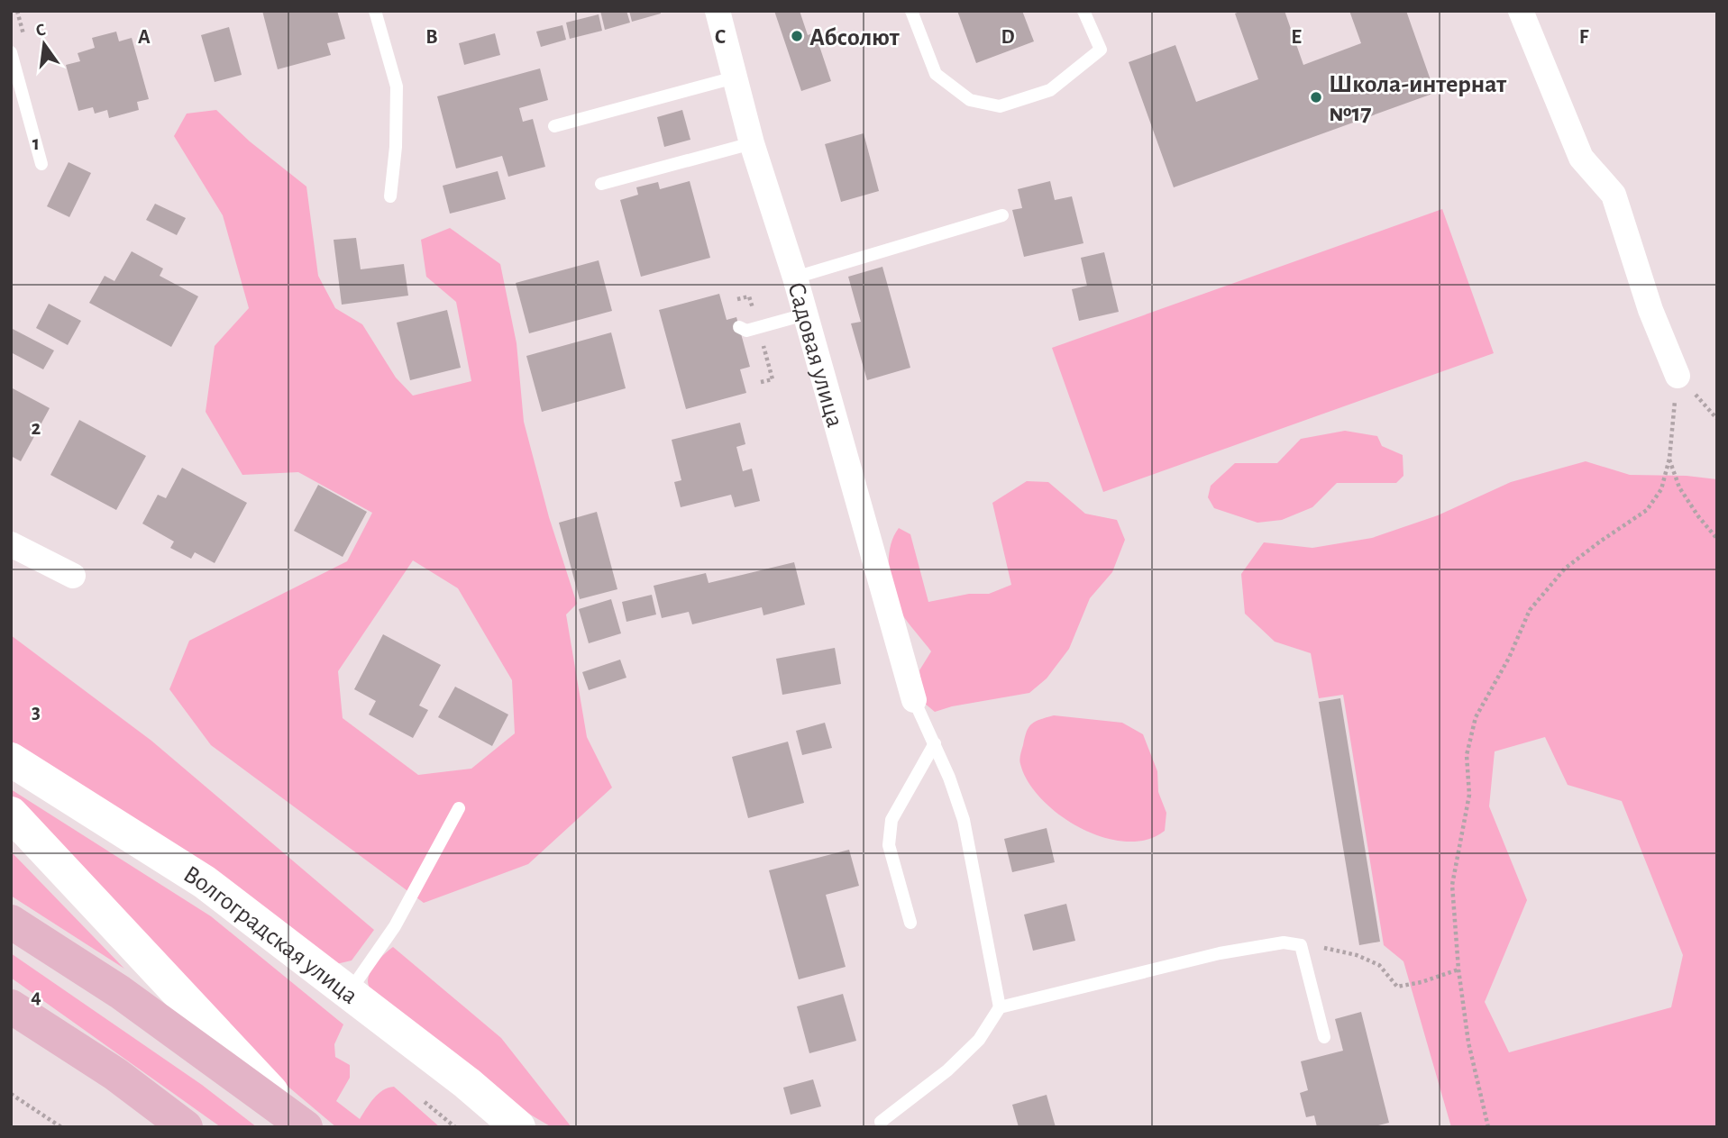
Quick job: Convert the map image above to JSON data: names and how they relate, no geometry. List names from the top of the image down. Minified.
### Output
{"streets":{"main road":["Волгоградская улица"],"street":["Садовая улица"]},"places":["Абсолют","Школа-интернат №17"],"north":"top","grid":{"columns":["A","B","C","D","E","F"],"rows":["1","2","3","4"]}}
